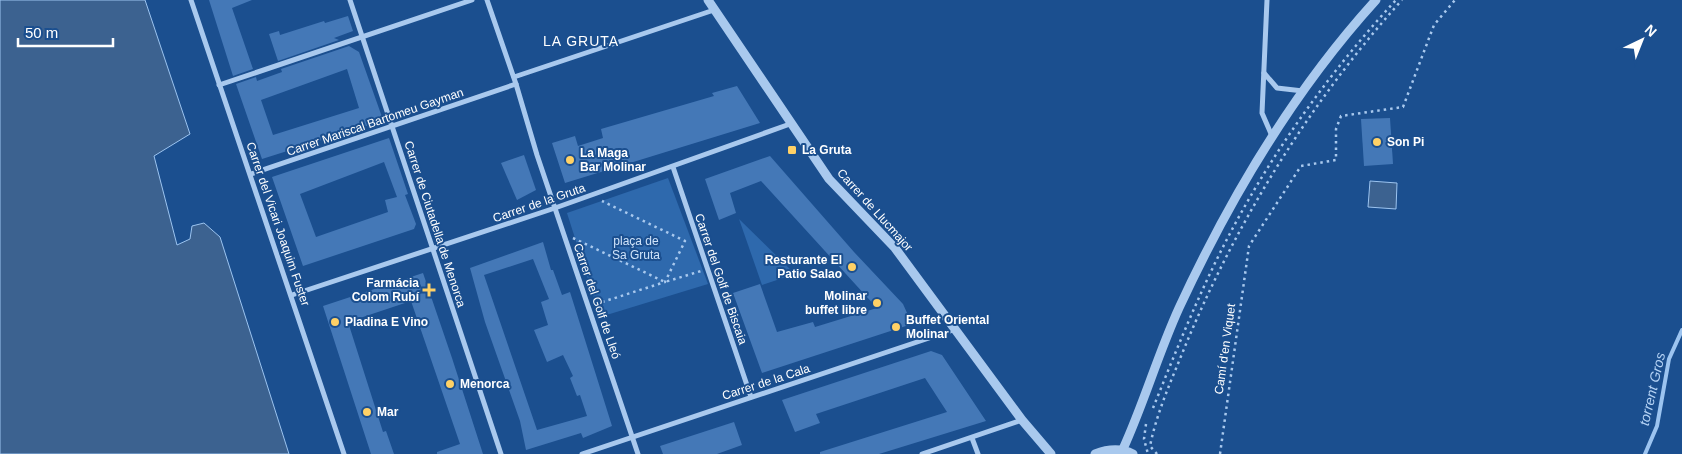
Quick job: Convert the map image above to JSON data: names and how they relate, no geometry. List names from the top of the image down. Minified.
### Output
{"streets":{"street":["Carrer Mariscal Bartomeu Gayman","Carrer de la Gruta","Carrer de Llucmajor","Carrer del Vicari Joaquim Fuster","Carrer de Ciutadella de Menorca","Carrer del Golf de Biscaia","Carrer del Golf de Lleó","Carrer de la Cala"],"path":["Camí d'en Viquet"]},"crossings":[["Carrer Mariscal Bartomeu Gayman","Carrer del Vicari Joaquim Fuster"],["Carrer Mariscal Bartomeu Gayman","Carrer de Ciutadella de Menorca"],["Carrer Mariscal Bartomeu Gayman","Carrer del Golf de Lleó"],["Carrer de la Gruta","Carrer de Llucmajor"],["Carrer de la Gruta","Carrer del Vicari Joaquim Fuster"],["Carrer de la Gruta","Carrer de Ciutadella de Menorca"],["Carrer de la Gruta","Carrer del Golf de Biscaia"],["Carrer de la Gruta","Carrer del Golf de Lleó"],["Carrer de Llucmajor","Carrer de la Cala"],["Carrer del Golf de Biscaia","Carrer de la Cala"],["Carrer del Golf de Lleó","Carrer de la Cala"]],"districts":["LA GRUTA"],"water":["torrent Gros"],"parks":["plaça de Sa Gruta"],"places":{"other":["Son Pi","La Maga Bar Molinar","Resturante El Patio Salao","Molinar buffet libre","Pladina E Vino","Buffet Oriental Molinar","Menorca","Mar"],"transit":["La Gruta"],"health":["Farmácia Colom Rubí"]},"scale_bar":"50 m","north":"top right"}
